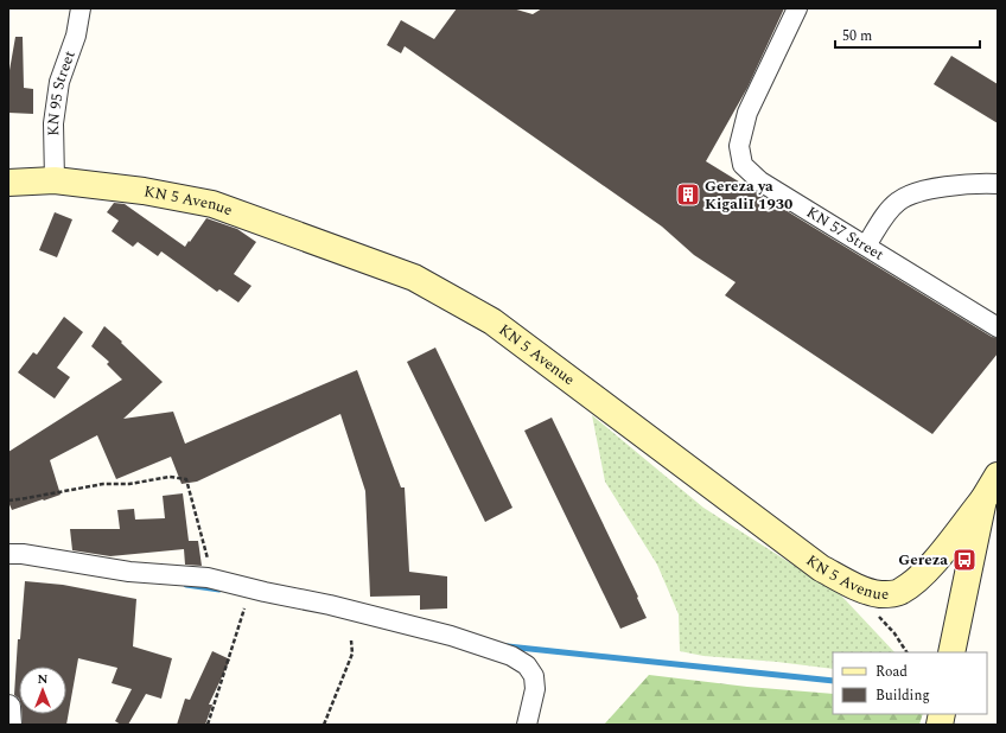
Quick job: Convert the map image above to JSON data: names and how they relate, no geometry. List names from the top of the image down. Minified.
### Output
{"streets":{"main road":["KN 5 Avenue"],"street":["KN 95 Street","KN 57 Street"]},"crossings":[["KN 95 Street","KN 5 Avenue"]],"places":{"building":["Gereza ya KigaliI 1930"],"bus stop":["Gereza"]},"legend":["Road","Building"],"scale_bar":"50 m","north":"top"}
